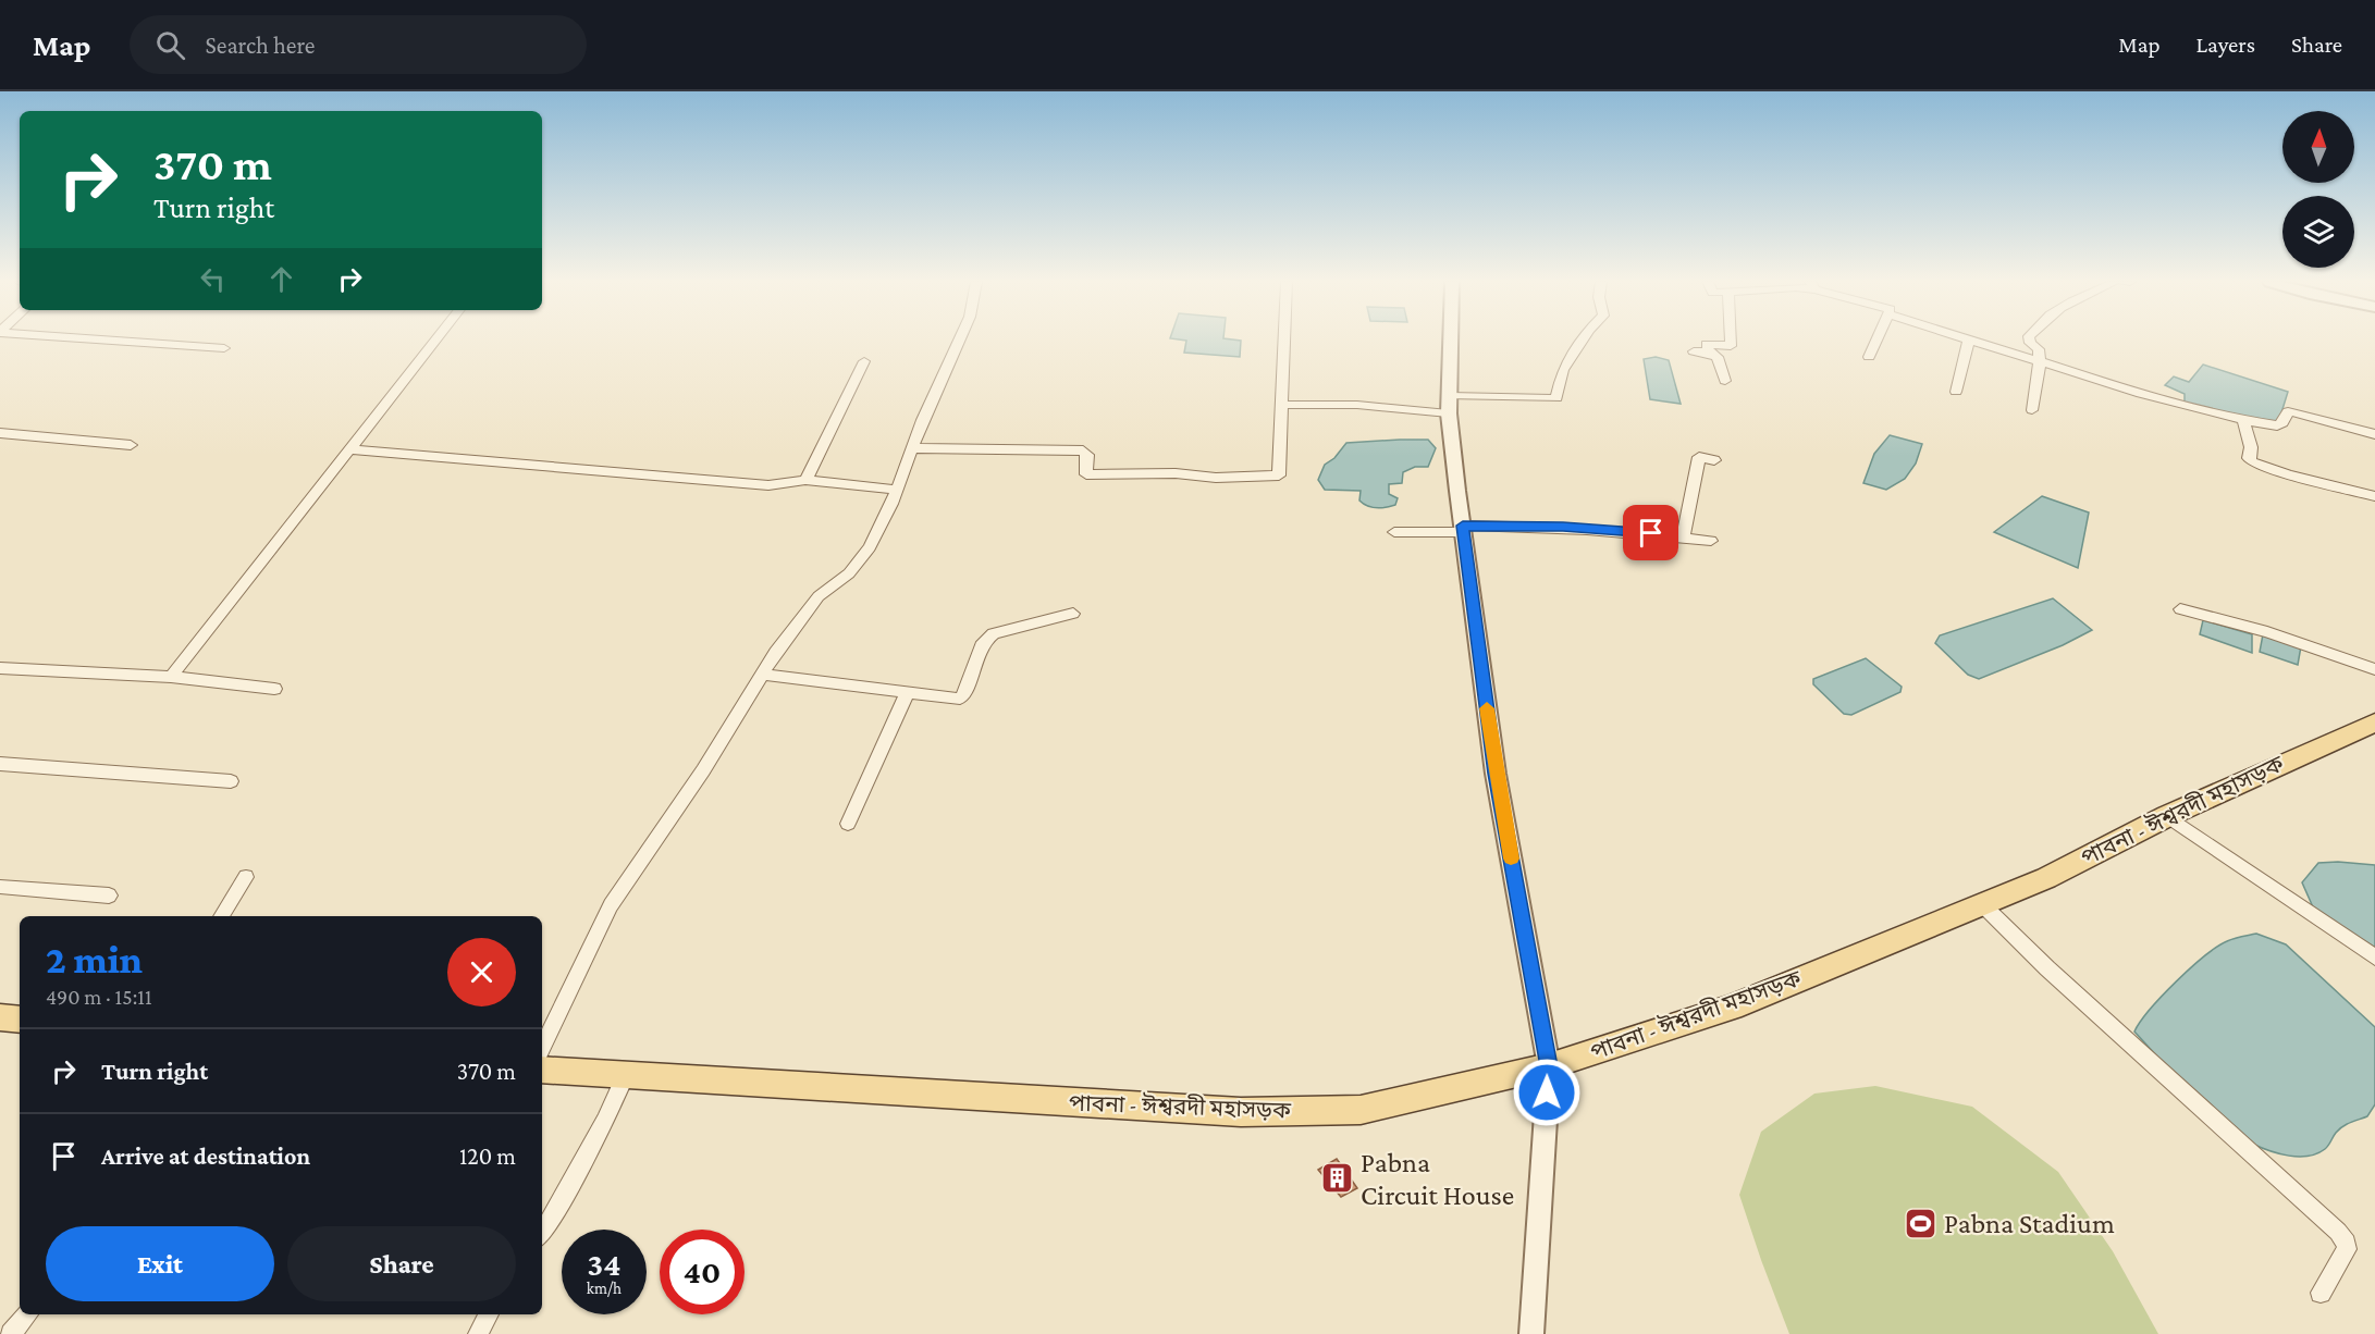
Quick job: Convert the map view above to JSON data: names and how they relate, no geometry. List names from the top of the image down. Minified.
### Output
{"streets":{"main road":["পাবনা - ঈশ্বরদী মহাসড়ক"]},"places":{"building":["Pabna Circuit House"],"sports":["Pabna Stadium"]},"north":"top","page":{"header":"Map","search":"Search here","nav":["Map","Layers","Share"],"turn":["370 m","Turn right"],"heading":["2 min","490 m · 15:11"],"list":[{"name":"Turn right","value":"370 m"},{"name":"Arrive at destination","value":"120 m"}],"buttons":["Exit","Share"],"speed":"34 km/h","limit":"40"}}
